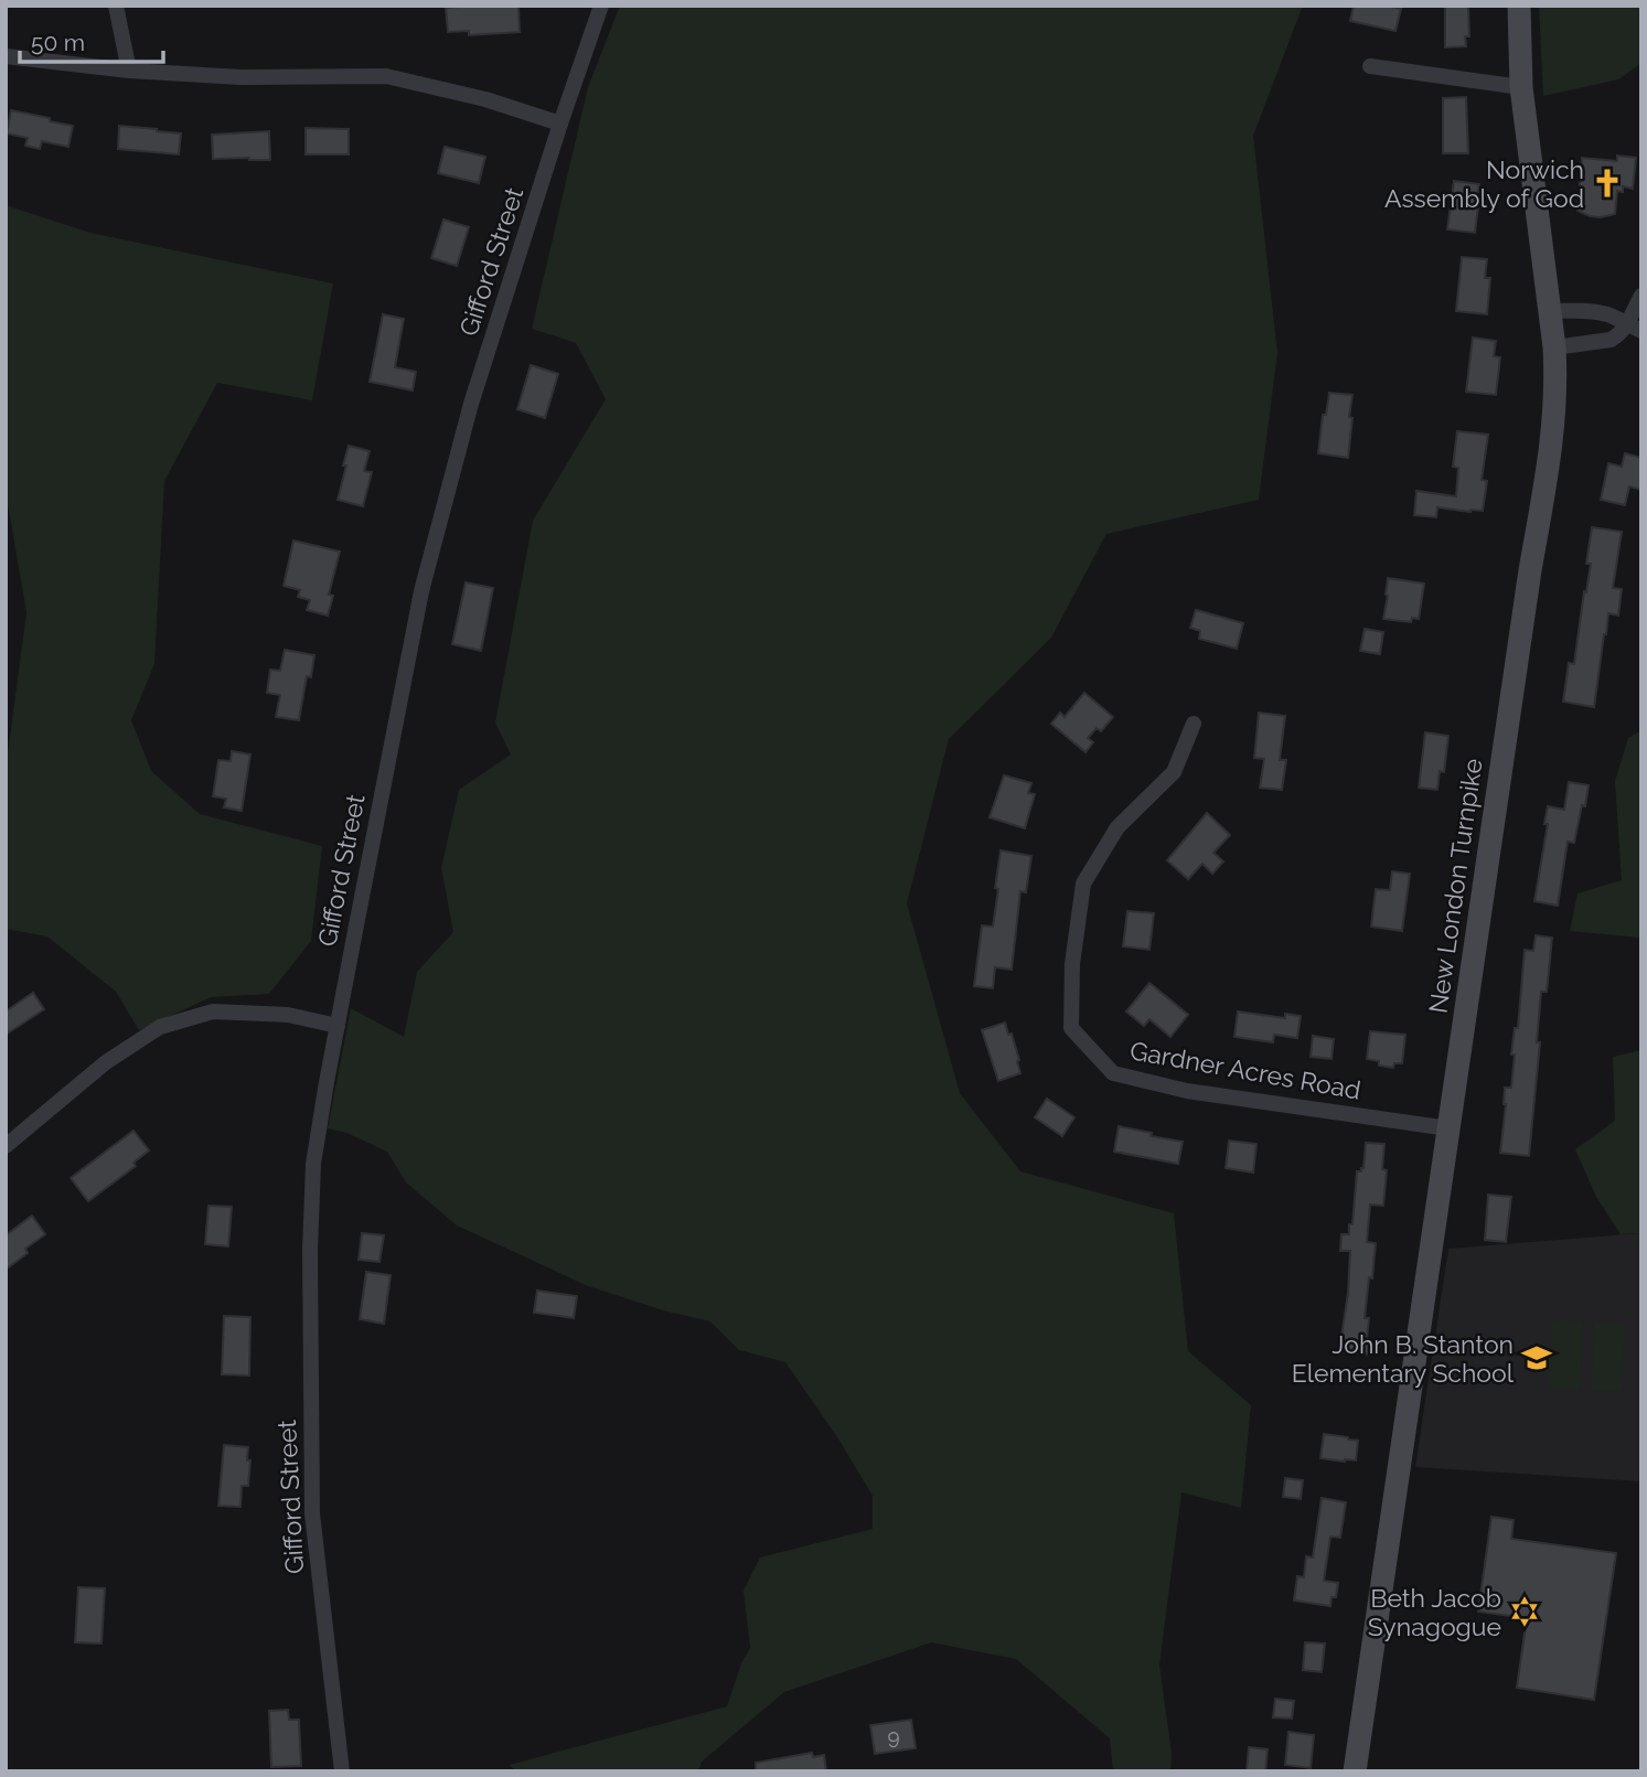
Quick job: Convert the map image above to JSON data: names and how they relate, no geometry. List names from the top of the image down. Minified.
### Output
{"streets":{"main road":["New London Turnpike"],"street":["Gifford Street","Gardner Acres Road"]},"crossings":[["New London Turnpike","Gardner Acres Road"]],"places":{"church":["Norwich Assembly of God"],"school or university":["John B. Stanton Elementary School"],"synagogue":["Beth Jacob Synagogue"]},"house_numbers":["9"],"scale_bar":"50 m"}
